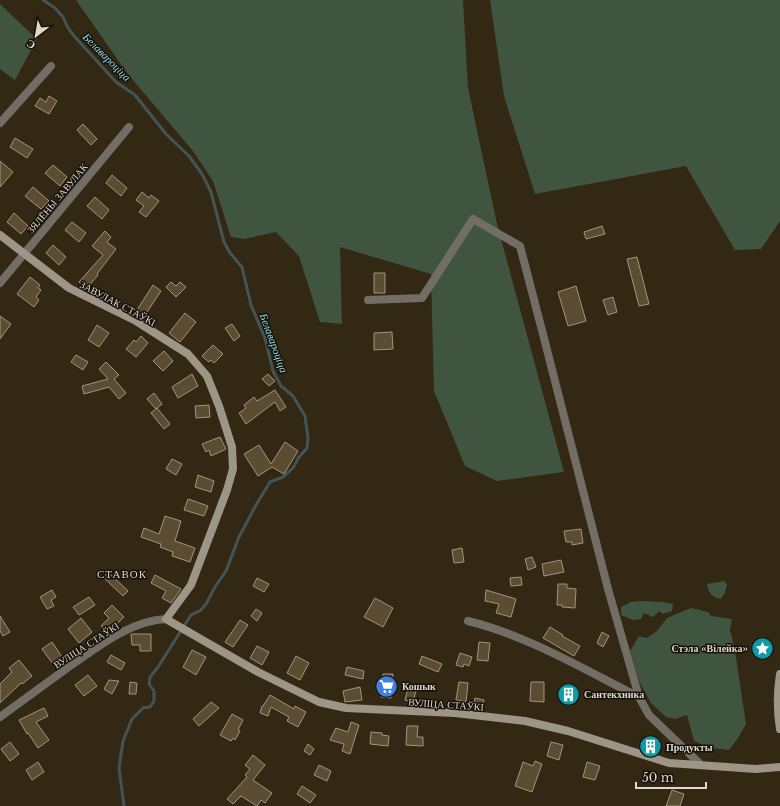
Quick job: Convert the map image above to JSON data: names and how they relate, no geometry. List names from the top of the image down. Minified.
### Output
{"streets":{"street":["ЗЯЛЁНЫ ЗАВУЛАК","ЗАВУЛАК СТАЎКІ","ВУЛІЦА СТАЎКІ"]},"crossings":[["ЗЯЛЁНЫ ЗАВУЛАК","ЗАВУЛАК СТАЎКІ"],["ЗАВУЛАК СТАЎКІ","ВУЛІЦА СТАЎКІ"]],"districts":["СТАВОК"],"water":["Белавароціца"],"places":{"place":["Стэла «Вілейка»"],"supermarket":["Кошык"],"building":["Сантекхника","Продукты"]},"scale_bar":"50 m","north":"bottom left"}
